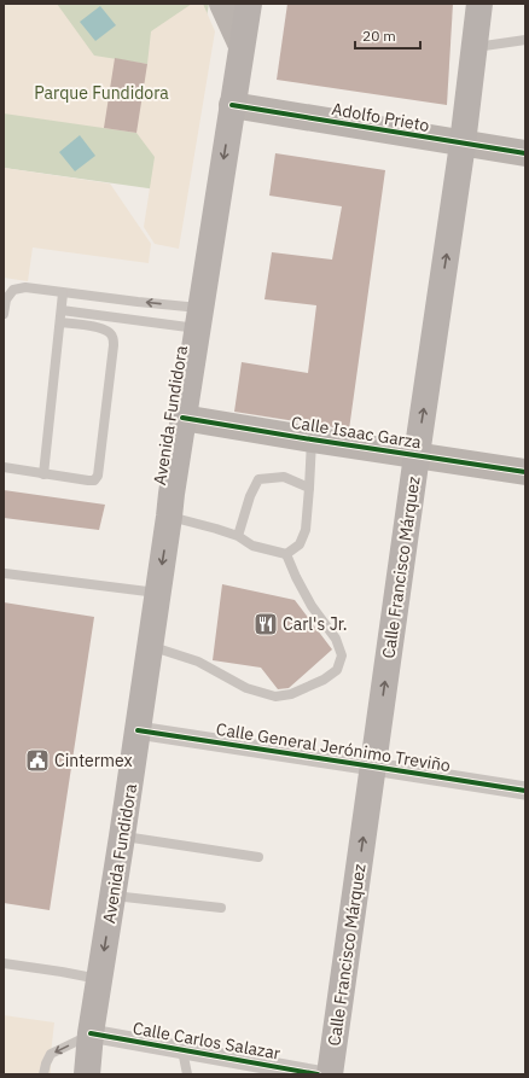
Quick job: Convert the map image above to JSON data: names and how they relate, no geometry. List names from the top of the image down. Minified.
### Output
{"streets":{"main road":["Avenida Fundidora","Calle Francisco Márquez"],"street":["Adolfo Prieto","Calle Isaac Garza","Calle General Jerónimo Treviño","Calle Carlos Salazar"]},"crossings":[["Adolfo Prieto","Avenida Fundidora"],["Adolfo Prieto","Calle Francisco Márquez"],["Avenida Fundidora","Calle Isaac Garza"],["Avenida Fundidora","Calle General Jerónimo Treviño"],["Avenida Fundidora","Calle Carlos Salazar"],["Calle Isaac Garza","Calle Francisco Márquez"],["Calle Francisco Márquez","Calle General Jerónimo Treviño"]],"one_way":["Calle Francisco Márquez"],"parks":["Parque Fundidora"],"places":{"restaurant":["Carl's Jr."],"public building":["Cintermex"]},"scale_bar":"20 m"}
